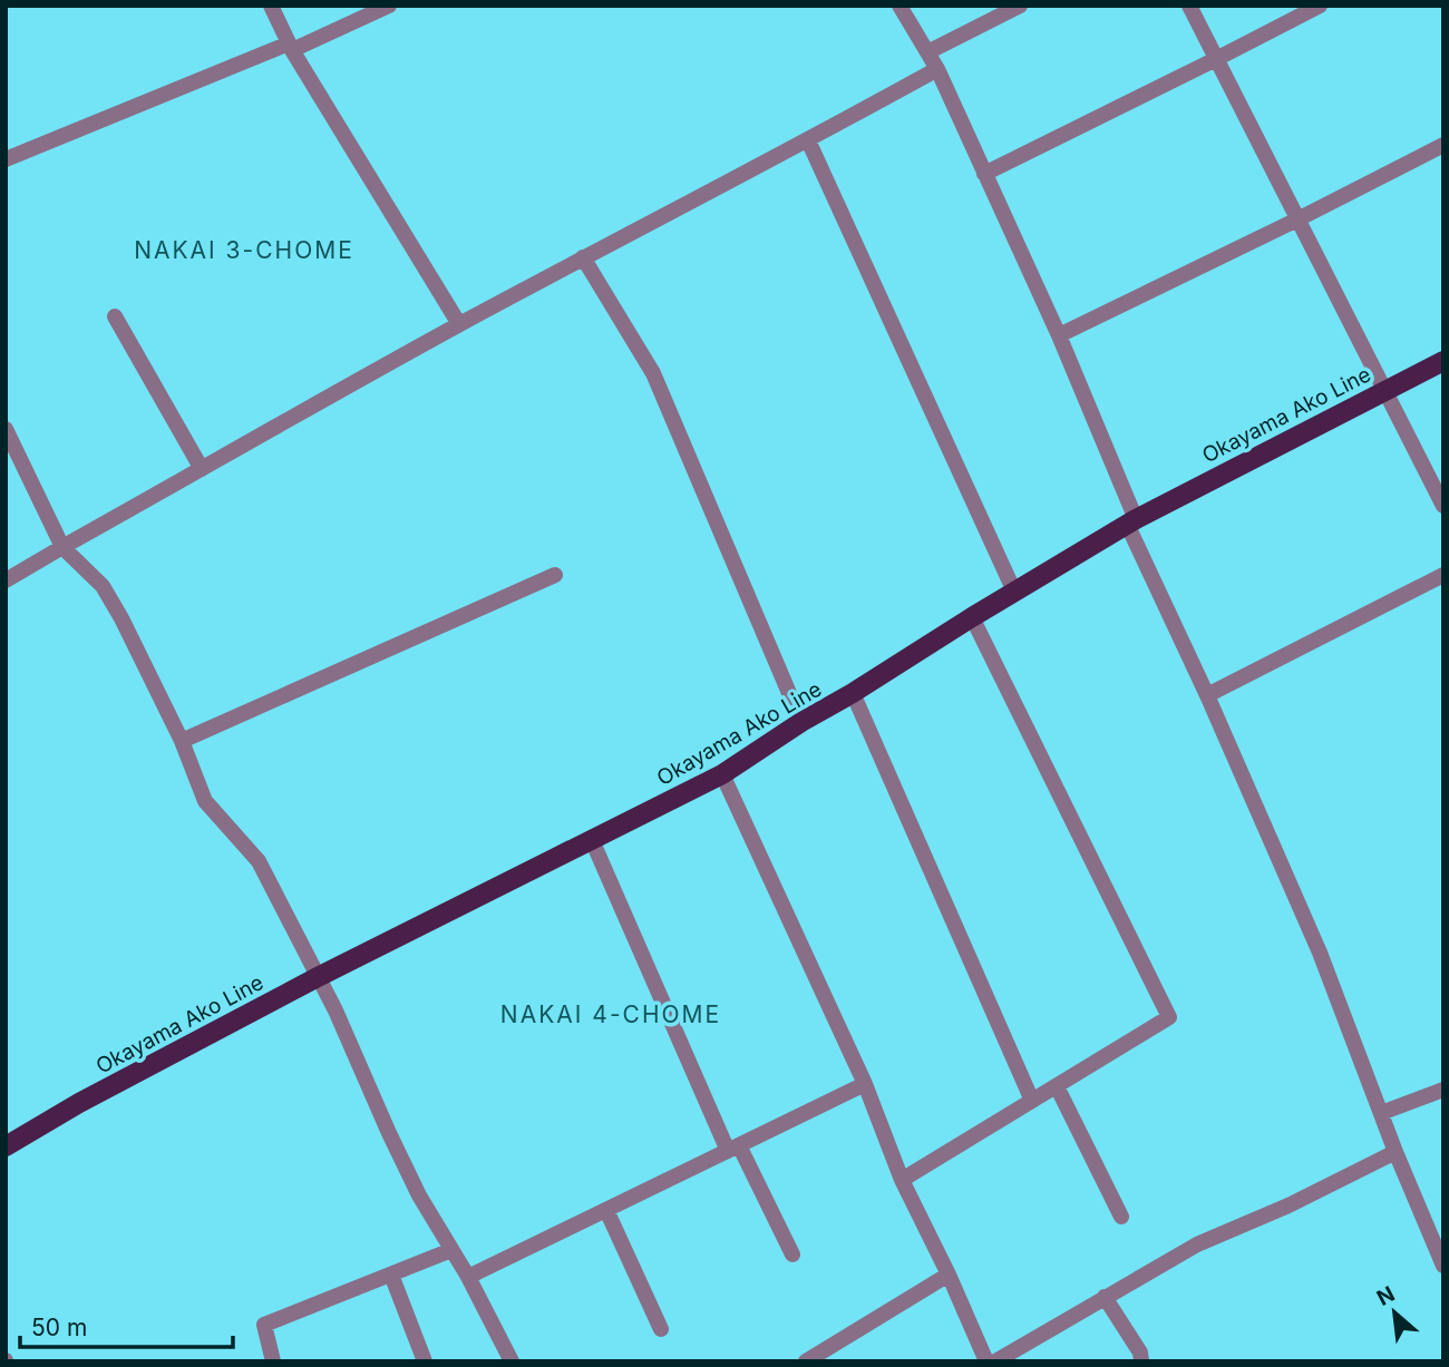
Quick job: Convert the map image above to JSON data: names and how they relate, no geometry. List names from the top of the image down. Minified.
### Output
{"streets":{"main road":["Okayama Ako Line"]},"districts":["NAKAI 3-CHOME","NAKAI 4-CHOME"],"scale_bar":"50 m","north":"top left"}
